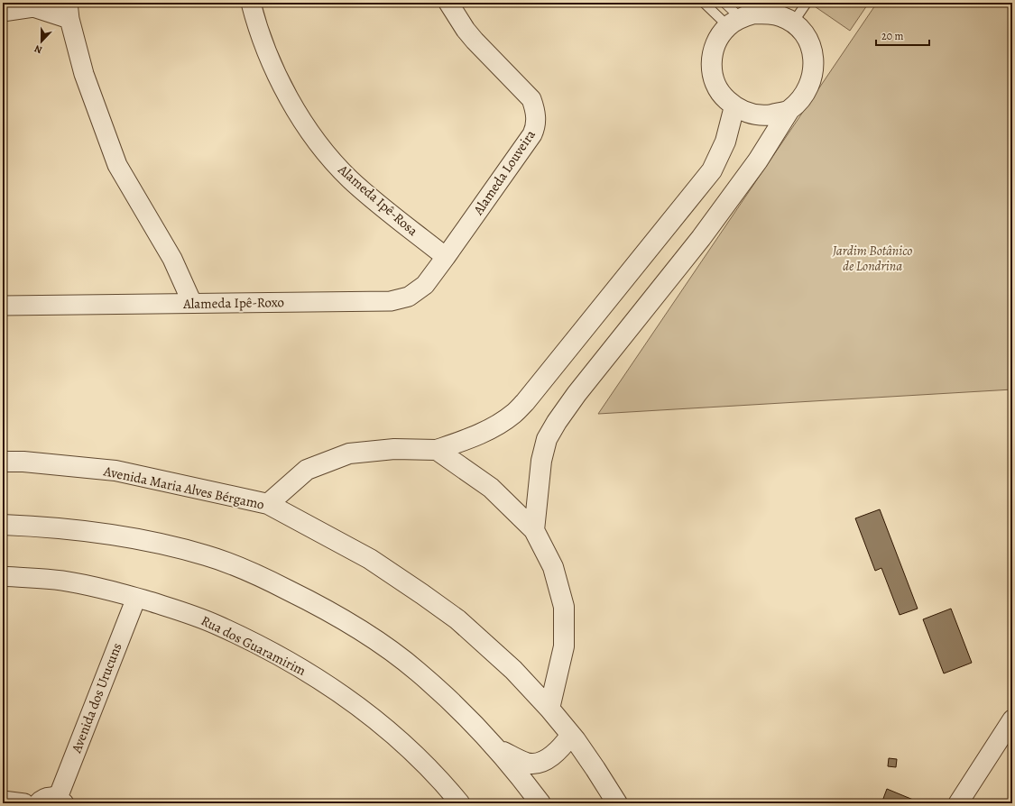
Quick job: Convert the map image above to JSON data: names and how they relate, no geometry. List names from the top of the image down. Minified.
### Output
{"streets":{"street":["Alameda Louveira","Alameda Ipê-Rosa","Alameda Ipê-Roxo","Avenida Maria Alves Bérgamo","Rua dos Guaramirim","Avenida dos Urucuns"]},"crossings":[["Alameda Louveira","Alameda Ipê-Rosa"],["Alameda Louveira","Alameda Ipê-Roxo"],["Alameda Ipê-Rosa","Alameda Ipê-Roxo"],["Rua dos Guaramirim","Avenida dos Urucuns"]],"parks":["Jardim Botânico de Londrina"],"scale_bar":"20 m","north":"bottom"}
